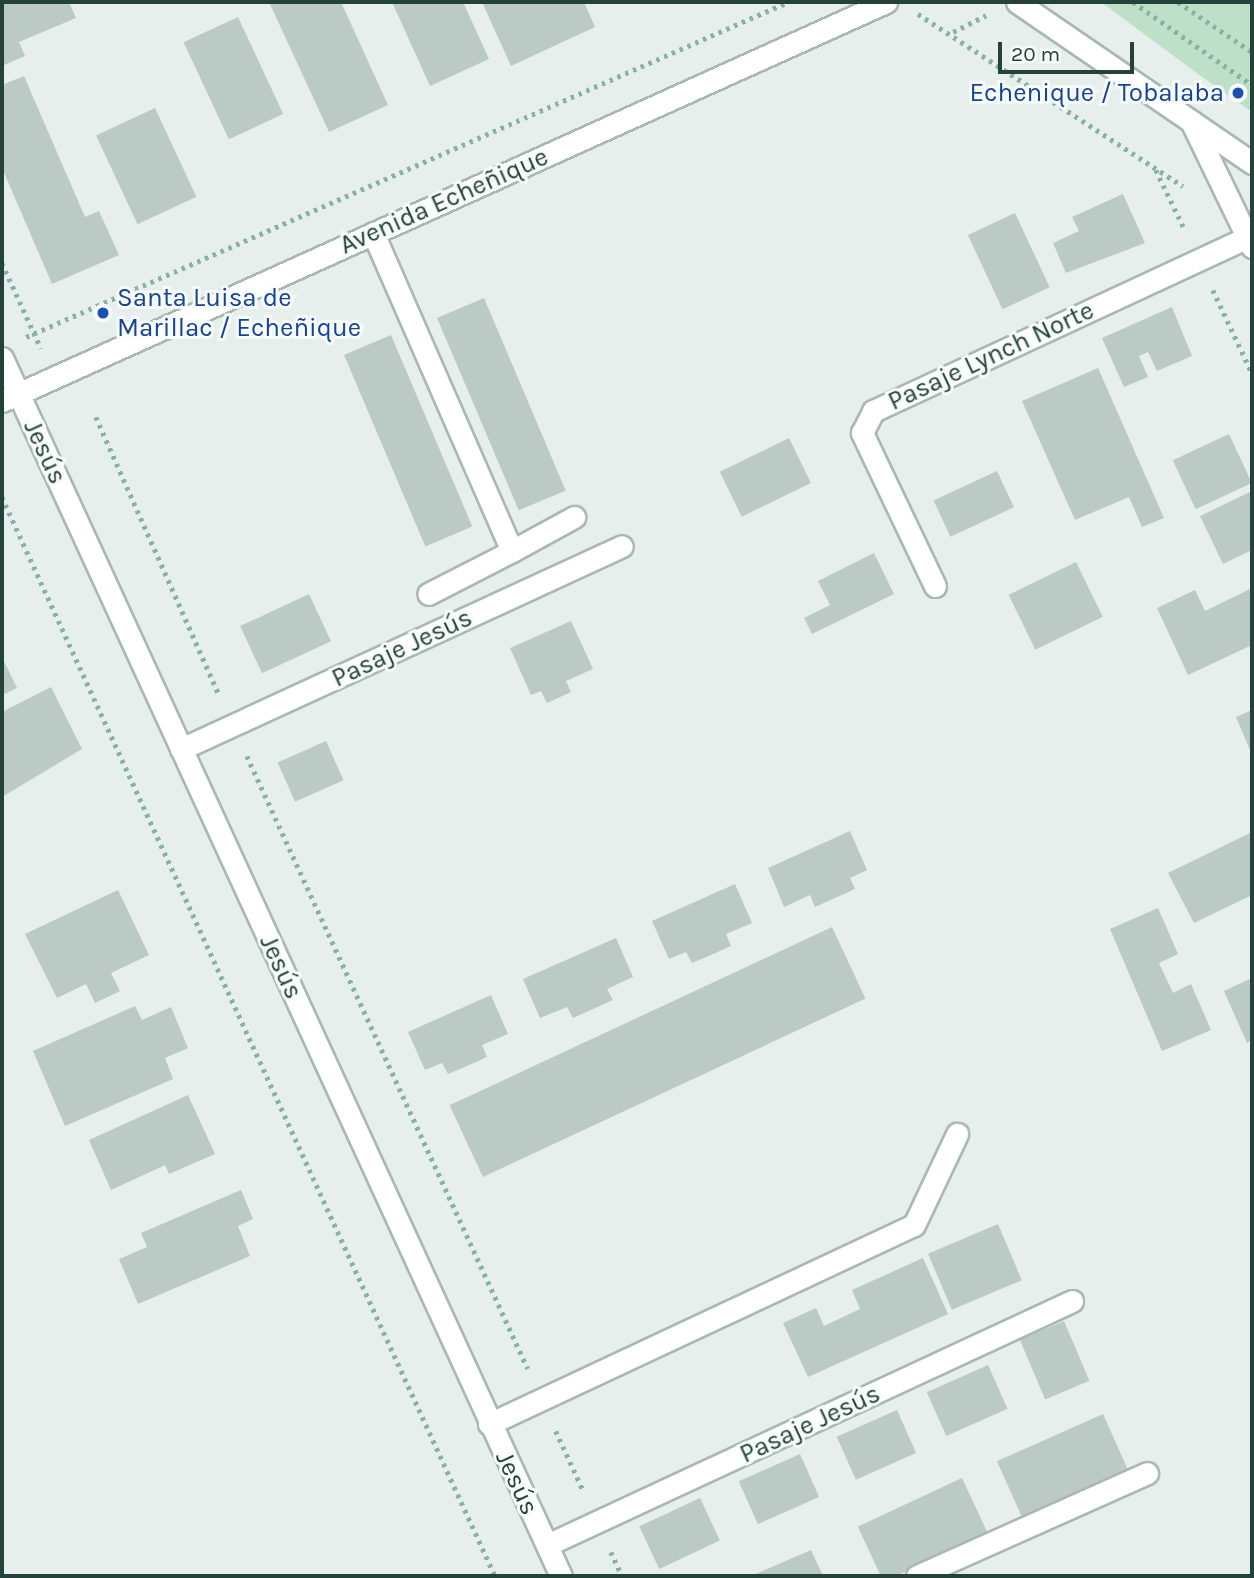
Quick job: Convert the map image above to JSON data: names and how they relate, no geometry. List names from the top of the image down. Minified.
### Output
{"streets":{"street":["Avenida Echeñique","Pasaje Lynch Norte","Jesús","Pasaje Jesús"]},"crossings":[["Avenida Echeñique","Jesús"],["Jesús","Pasaje Jesús"]],"places":["Echenique / Tobalaba","Santa Luisa de Marillac / Echeñique"],"scale_bar":"20 m"}
